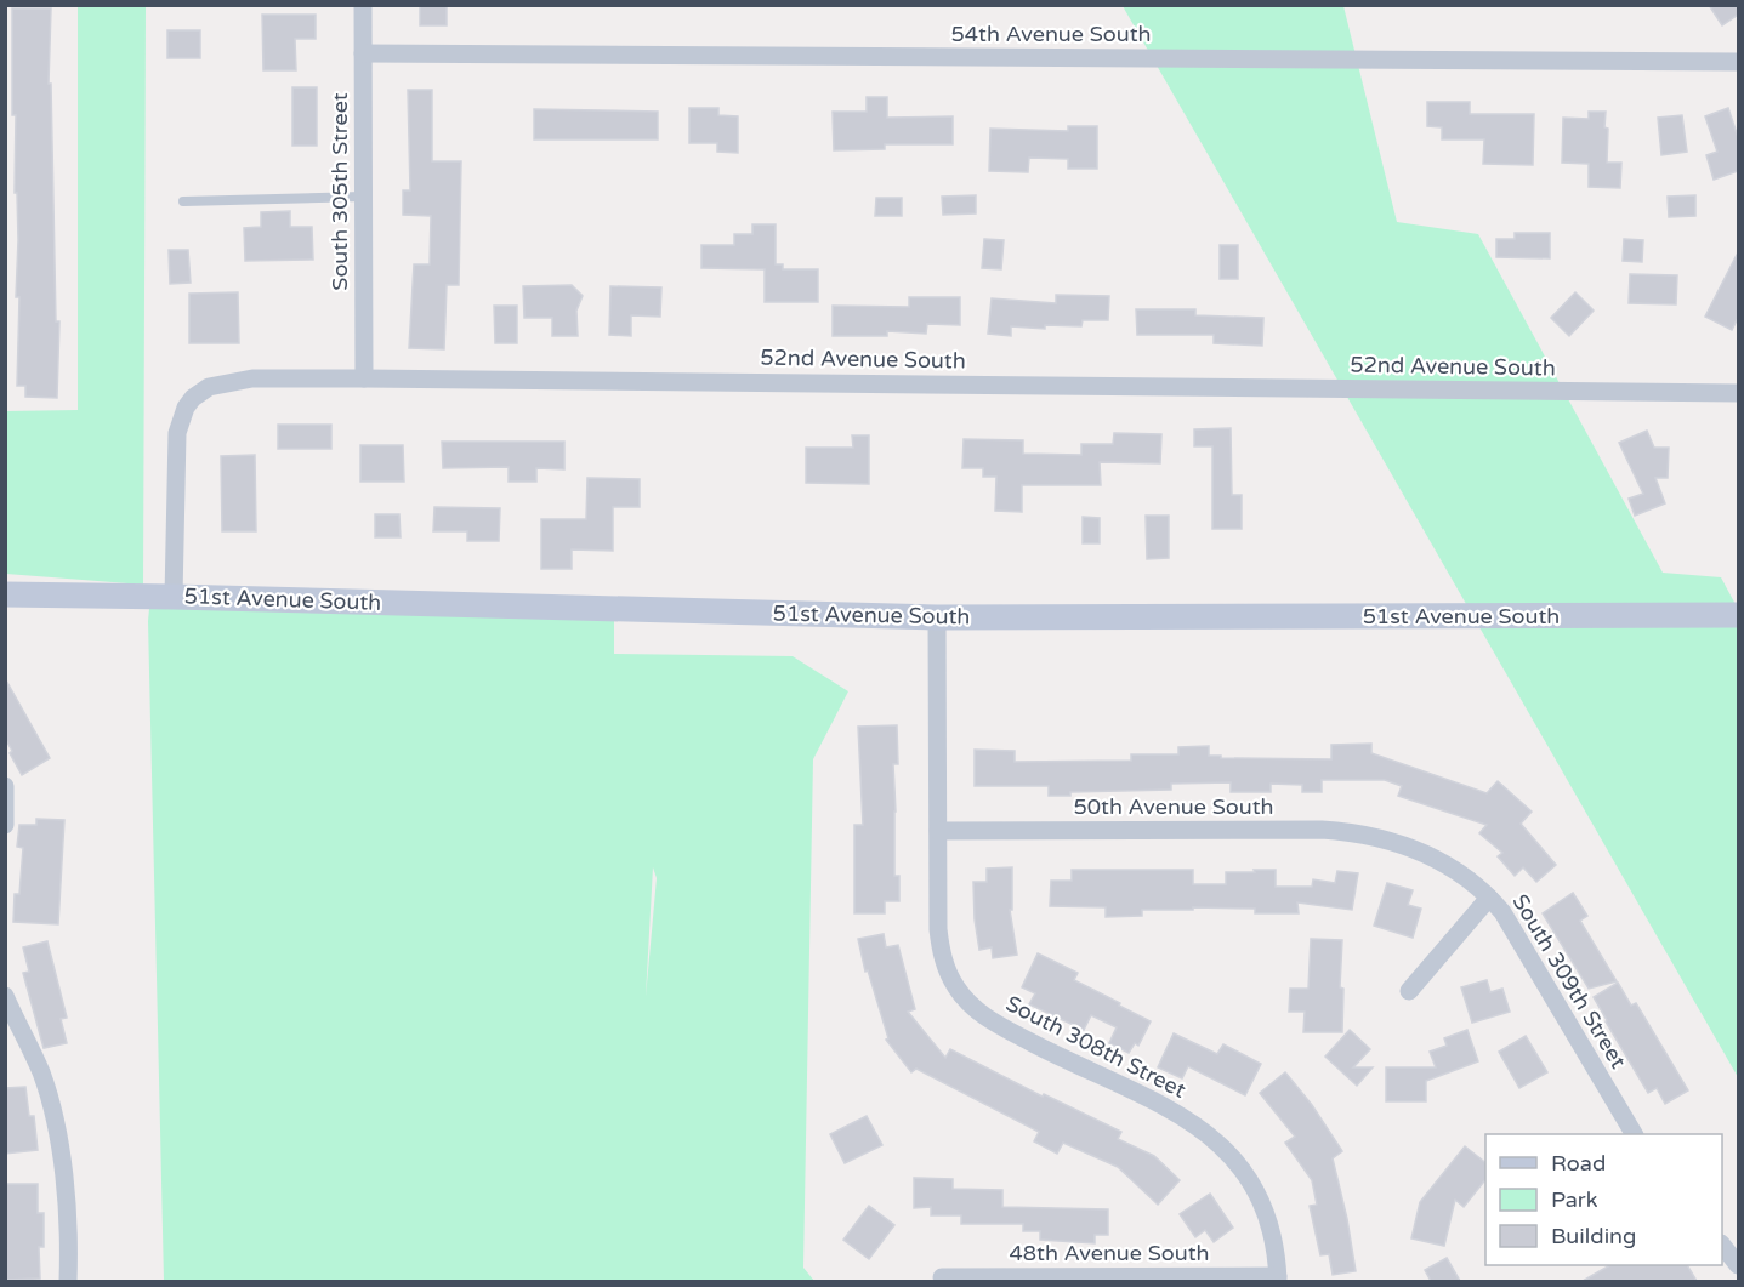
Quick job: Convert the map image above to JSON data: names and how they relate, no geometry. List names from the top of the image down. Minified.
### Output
{"streets":{"main road":["51st Avenue South"],"street":["54th Avenue South","South 305th Street","52nd Avenue South","50th Avenue South","South 309th Street","South 308th Street","48th Avenue South"]},"crossings":[["54th Avenue South","South 305th Street"],["South 305th Street","52nd Avenue South"],["52nd Avenue South","51st Avenue South"],["51st Avenue South","South 308th Street"],["50th Avenue South","South 309th Street"],["50th Avenue South","South 308th Street"],["South 308th Street","48th Avenue South"]],"legend":["Road","Park","Building"]}
